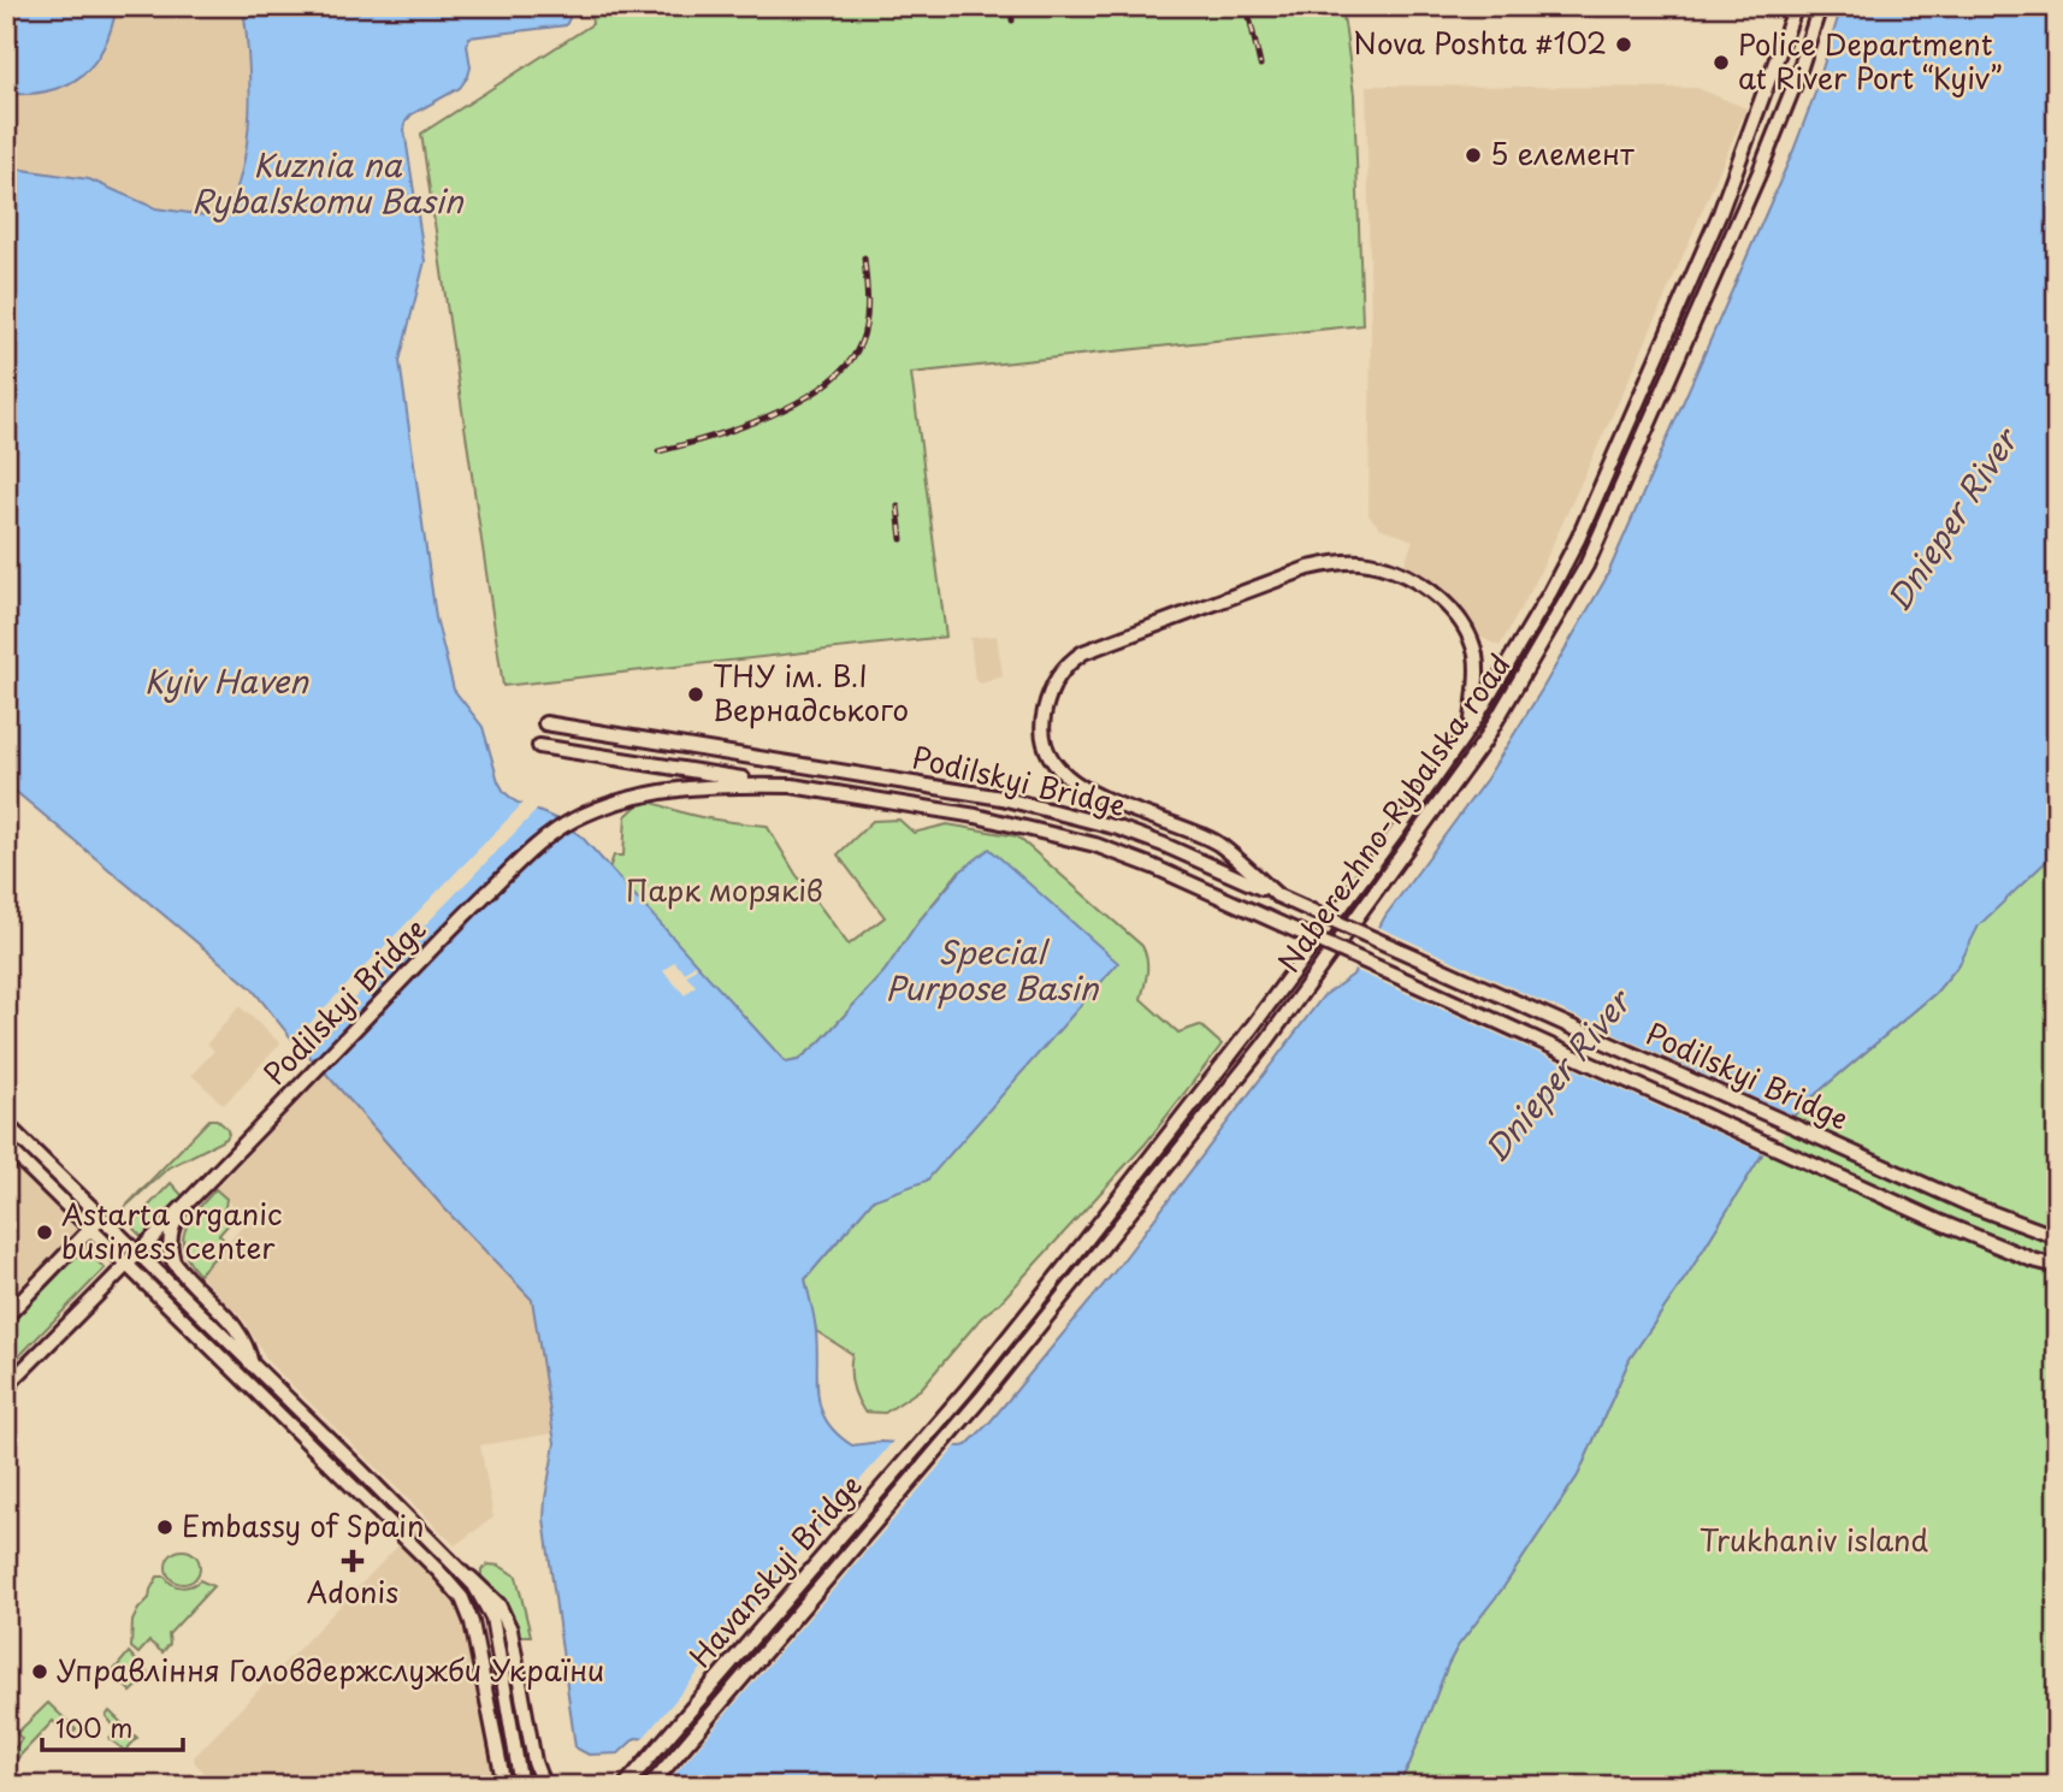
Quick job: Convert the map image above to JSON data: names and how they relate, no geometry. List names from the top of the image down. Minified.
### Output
{"streets":{"main road":["Podilskyi Bridge","Naberezhno-Rybalska road","Havanskyi Bridge"]},"crossings":[["Naberezhno-Rybalska road","Havanskyi Bridge"]],"water":["Kuznia na Rybalskomu Basin","Dnieper River","Kyiv Haven","Special Purpose Basin"],"parks":["Парк моряків","Trukhaniv island"],"places":{"other":["Nova Poshta #102","Police Department at River Port “Kyiv”","5 елемент","ТНУ ім. В.І Вернадського","Astarta organic business center","Embassy of Spain","Управління Головдержслужби України"],"health":["Adonis"]},"scale_bar":"100 m"}
